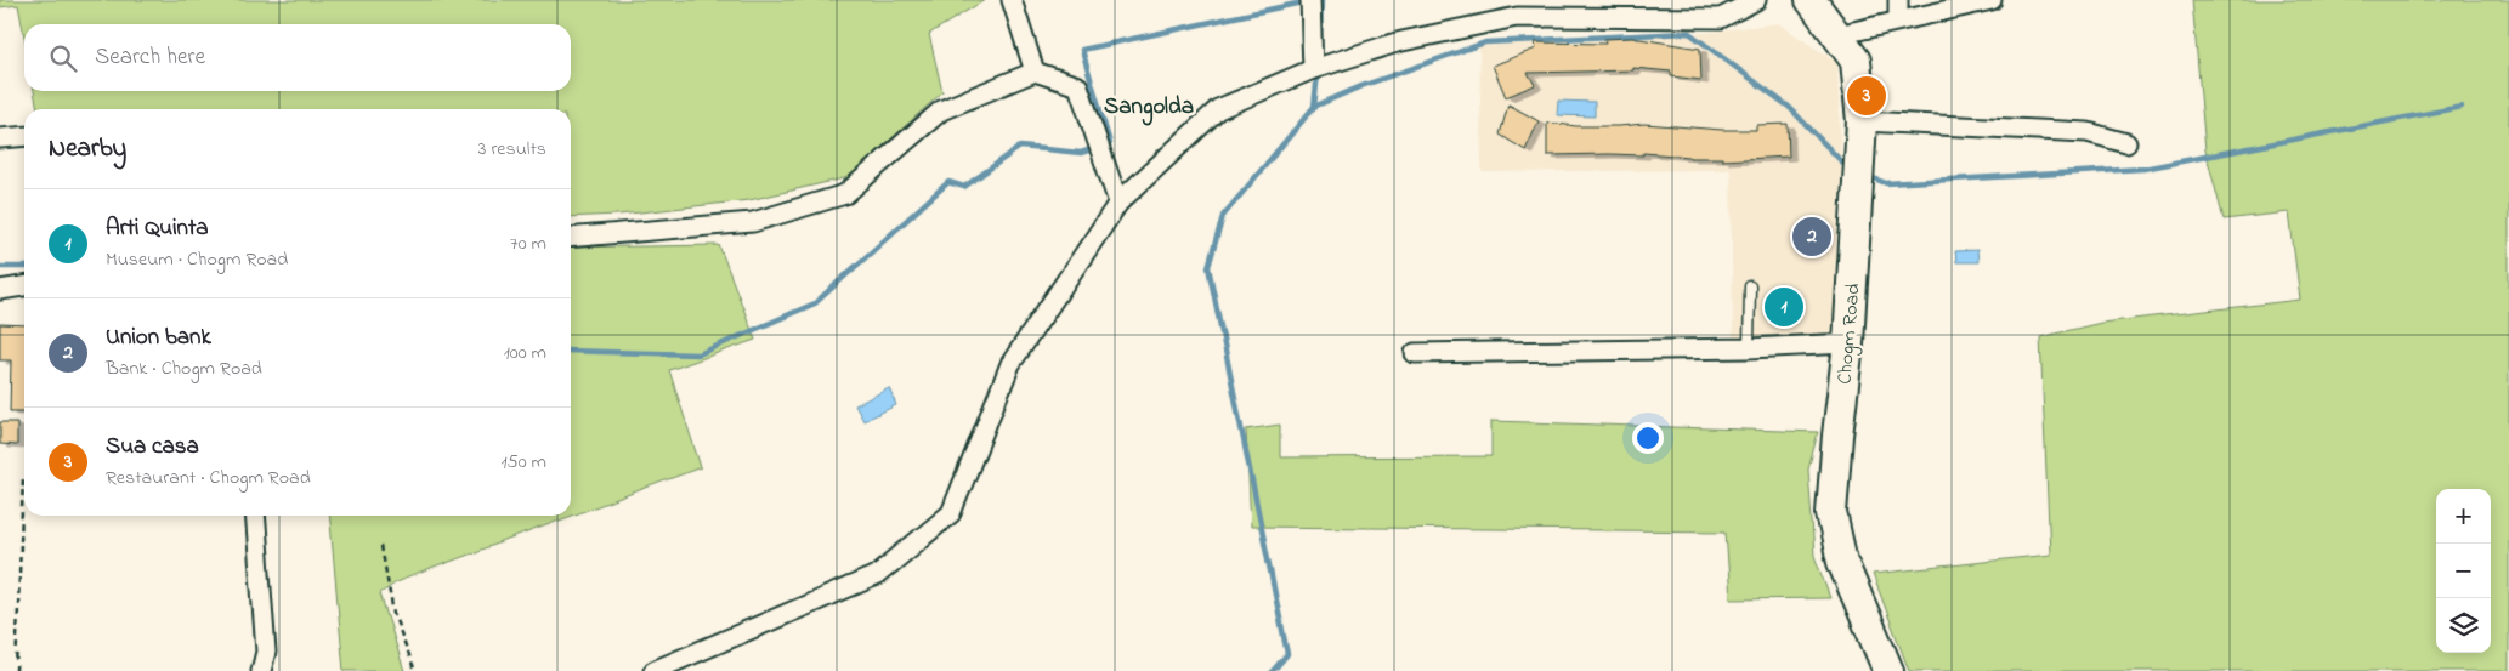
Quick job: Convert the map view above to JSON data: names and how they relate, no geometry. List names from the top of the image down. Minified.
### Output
{"streets":{"main road":["Chogm Road"]},"districts":["Sangolda"],"page":{"search":"Search here","pins":["3","2","1"],"heading":["Nearby","3 results"],"list":[{"mark":"1","name":"Arti Quinta","note":"Museum · Chogm Road","value":"70 m"},{"mark":"2","name":"Union bank","note":"Bank · Chogm Road","value":"100 m"},{"mark":"3","name":"Sua casa","note":"Restaurant · Chogm Road","value":"150 m"}],"map_buttons":["+","−"]}}
